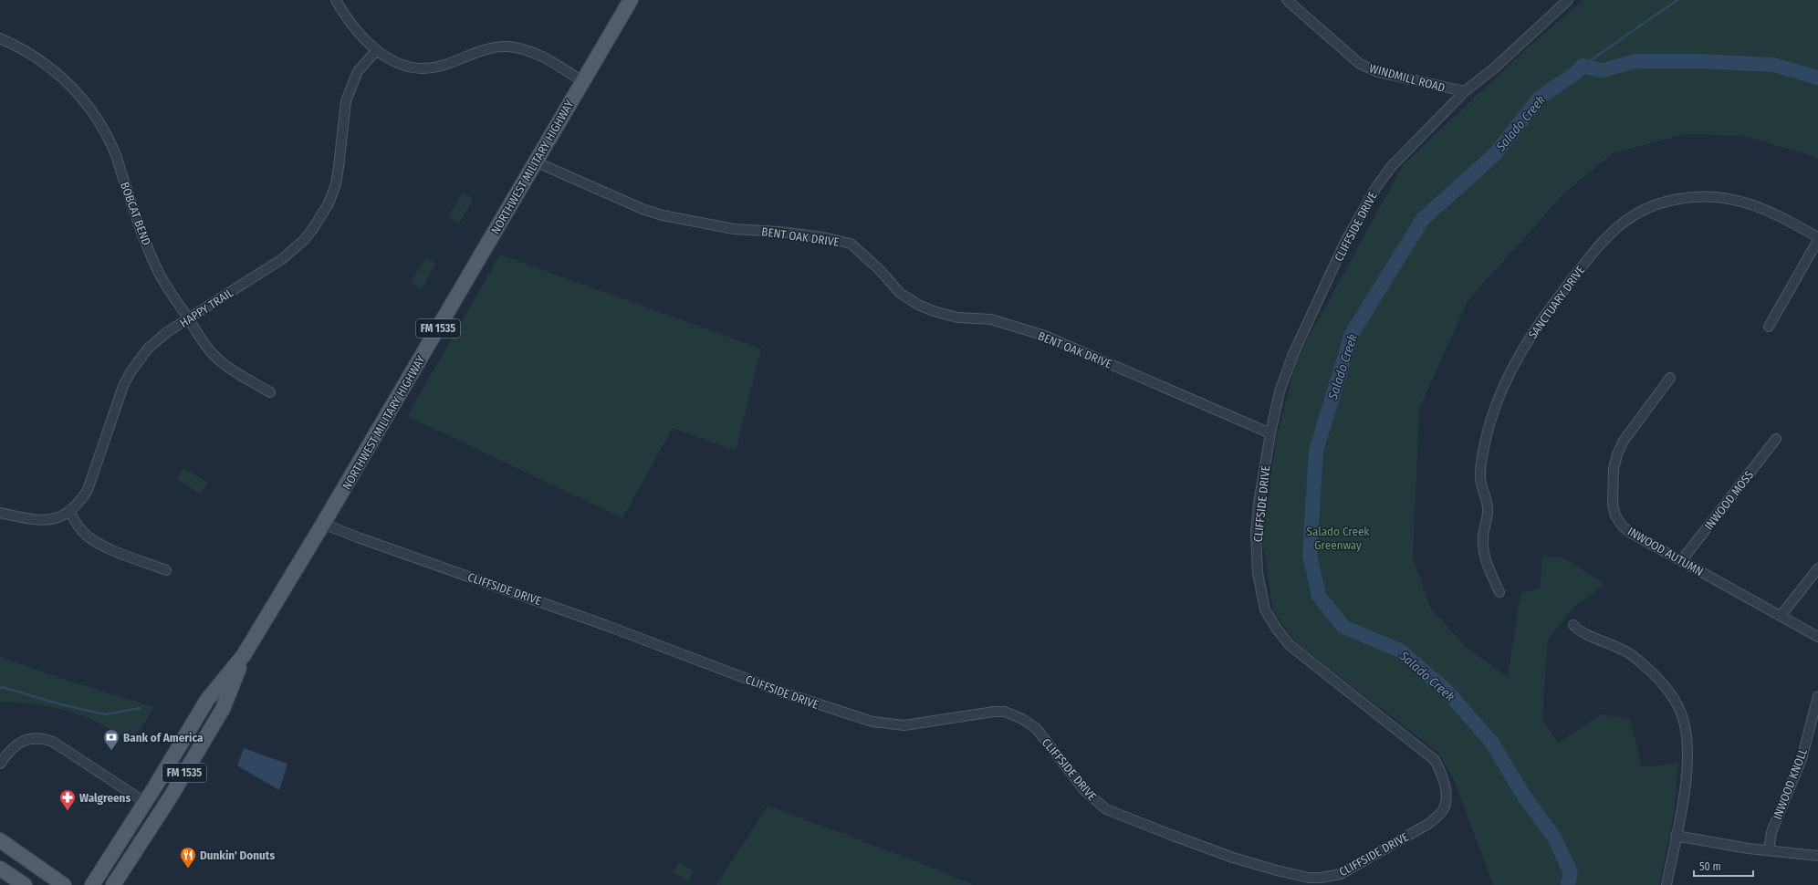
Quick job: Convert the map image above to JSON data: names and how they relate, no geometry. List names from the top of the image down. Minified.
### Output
{"streets":{"main road":["NORTHWEST MILITARY HIGHWAY","FM 1535"],"street":["WINDMILL ROAD","BOBCAT BEND","CLIFFSIDE DRIVE","BENT OAK DRIVE","SANCTUARY DRIVE","HAPPY TRAIL","INWOOD MOSS","INWOOD AUTUMN","INWOOD KNOLL"]},"crossings":[["WINDMILL ROAD","CLIFFSIDE DRIVE"],["NORTHWEST MILITARY HIGHWAY","CLIFFSIDE DRIVE"],["NORTHWEST MILITARY HIGHWAY","BENT OAK DRIVE"],["BOBCAT BEND","HAPPY TRAIL"],["CLIFFSIDE DRIVE","BENT OAK DRIVE"],["INWOOD MOSS","INWOOD AUTUMN"]],"water":["Salado Creek"],"parks":["Salado Creek Greenway"],"places":{"bank":["Bank of America"],"pharmacy":["Walgreens"],"restaurant":["Dunkin' Donuts"]},"scale_bar":"50 m"}
